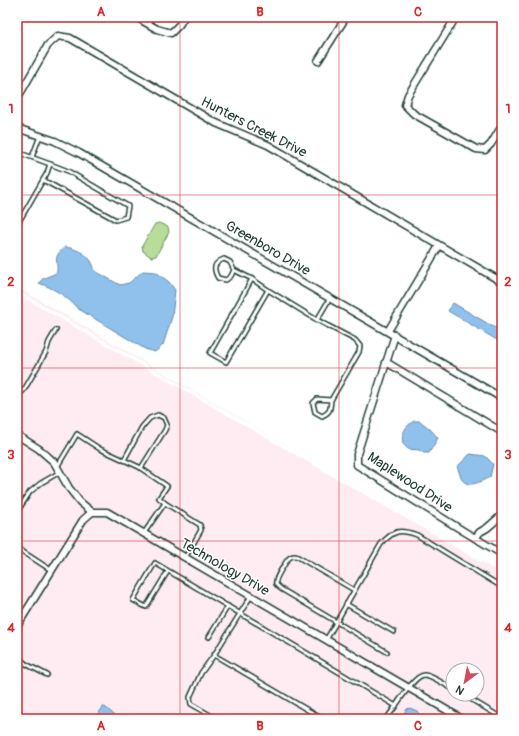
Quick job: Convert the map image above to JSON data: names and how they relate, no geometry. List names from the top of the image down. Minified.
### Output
{"streets":{"street":["Hunters Creek Drive","Greenboro Drive","Maplewood Drive","Technology Drive"]},"crossings":[["Greenboro Drive","Maplewood Drive"]],"north":"bottom left","grid":{"columns":["A","B","C"],"rows":["1","2","3","4"]}}
